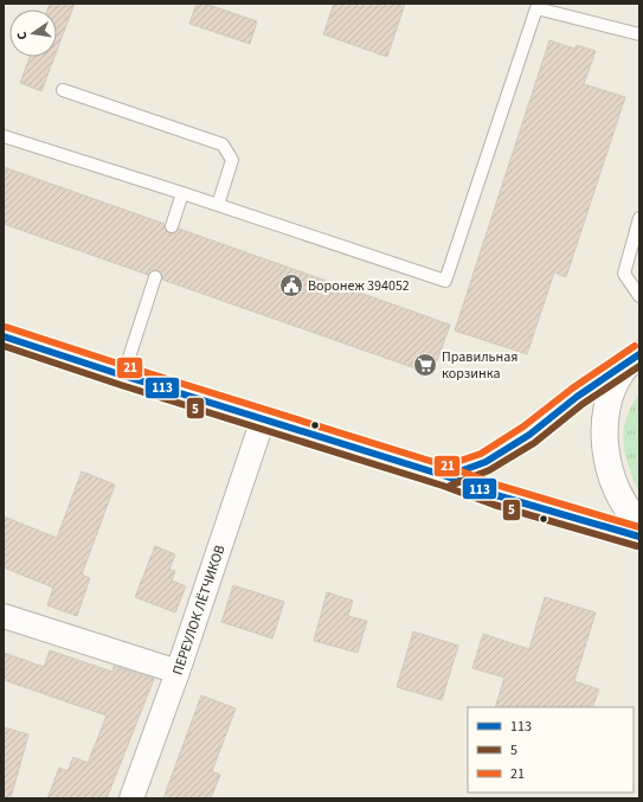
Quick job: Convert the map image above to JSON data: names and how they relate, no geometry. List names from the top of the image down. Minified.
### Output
{"streets":{"street":["ПЕРЕУЛОК ЛЁТЧИКОВ"]},"places":{"public building":["Воронеж 394052"],"supermarket":["Правильная корзинка"]},"lines":["transit line 21","transit line 113","transit line 5"],"legend":["113","5","21"],"north":"left"}
